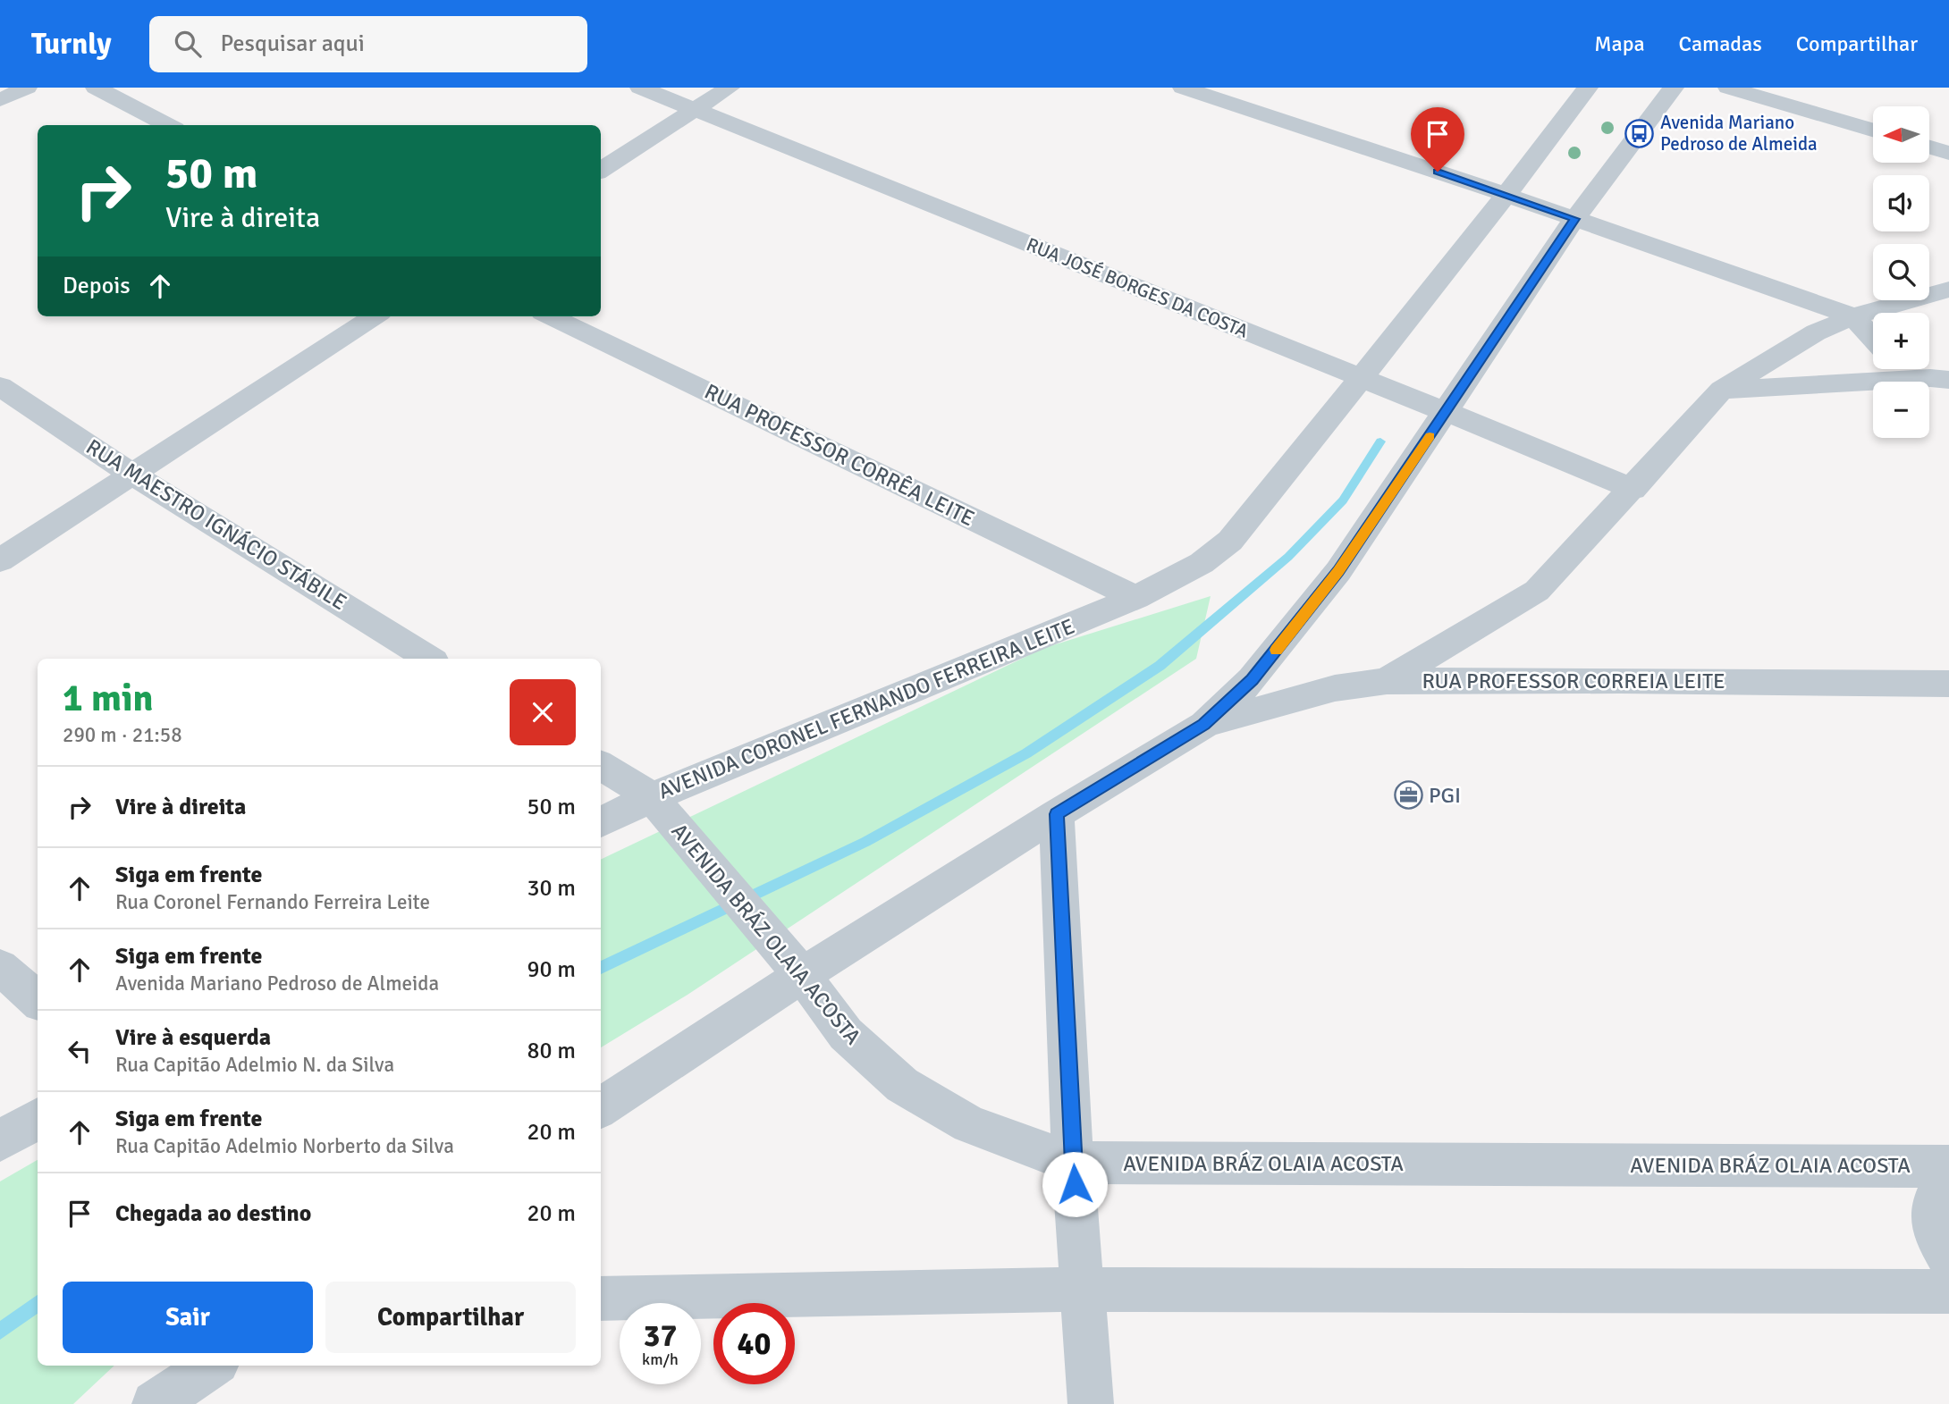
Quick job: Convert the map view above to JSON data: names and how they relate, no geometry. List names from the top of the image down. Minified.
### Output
{"streets":{"street":["RUA JOSÉ BORGES DA COSTA","RUA PROFESSOR CORRÊA LEITE","RUA MAESTRO IGNÁCIO STÁBILE","RUA PROFESSOR CORREIA LEITE","AVENIDA CORONEL FERNANDO FERREIRA LEITE","AVENIDA BRÁZ OLAIA ACOSTA"]},"crossings":[["RUA PROFESSOR CORRÊA LEITE","AVENIDA CORONEL FERNANDO FERREIRA LEITE"],["AVENIDA CORONEL FERNANDO FERREIRA LEITE","AVENIDA BRÁZ OLAIA ACOSTA"]],"places":{"bus stop":["Avenida Mariano Pedroso de Almeida"],"office":["PGI"]},"north":"left","page":{"header":"Turnly","search":"Pesquisar aqui","nav":["Mapa","Camadas","Compartilhar"],"map_buttons":["+","−"],"turn":["50 m","Vire à direita"],"then":"Depois","heading":["1 min","290 m · 21:58"],"list":[{"name":"Vire à direita","value":"50 m"},{"name":"Siga em frente","note":"Rua Coronel Fernando Ferreira Leite","value":"30 m"},{"name":"Siga em frente","note":"Avenida Mariano Pedroso de Almeida","value":"90 m"},{"name":"Vire à esquerda","note":"Rua Capitão Adelmio N. da Silva","value":"80 m"},{"name":"Siga em frente","note":"Rua Capitão Adelmio Norberto da Silva","value":"20 m"},{"name":"Chegada ao destino","value":"20 m"}],"buttons":["Sair","Compartilhar"],"speed":"37 km/h","limit":"40"}}
